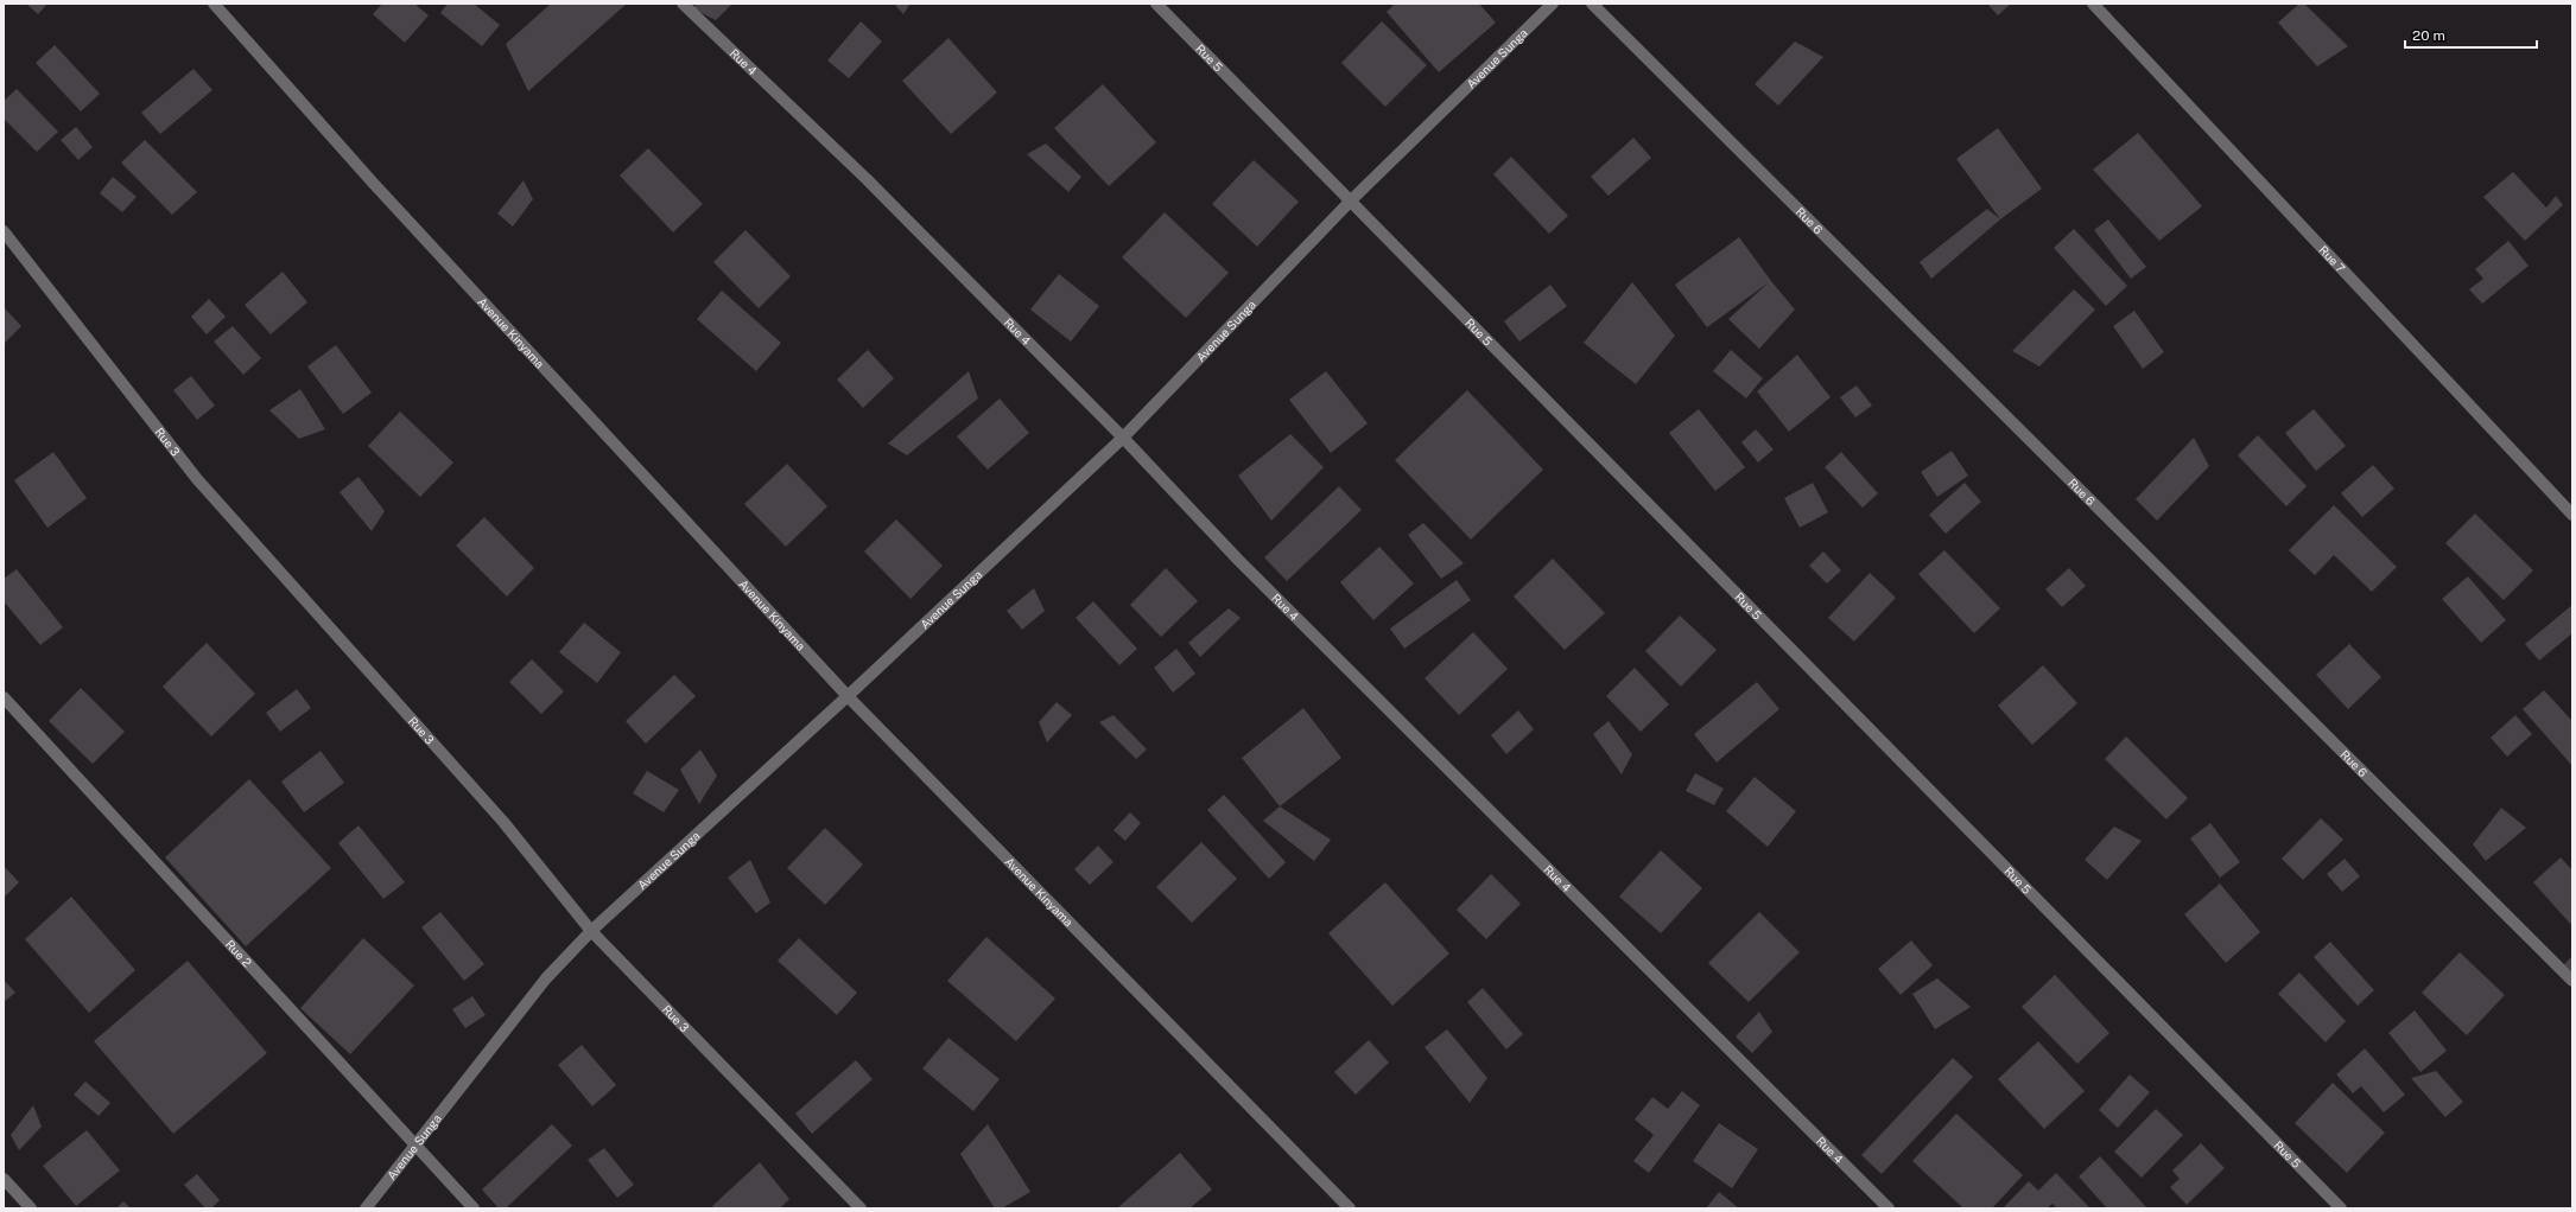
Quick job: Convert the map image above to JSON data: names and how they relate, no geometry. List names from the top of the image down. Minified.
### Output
{"streets":{"street":["Rue 5","Avenue Sunga","Rue 4","Rue 6","Rue 7","Avenue Kinyama","Rue 3","Rue 2"]},"crossings":[["Rue 5","Avenue Sunga"],["Avenue Sunga","Rue 4"],["Avenue Sunga","Avenue Kinyama"],["Avenue Sunga","Rue 3"],["Avenue Sunga","Rue 2"]],"scale_bar":"20 m"}
